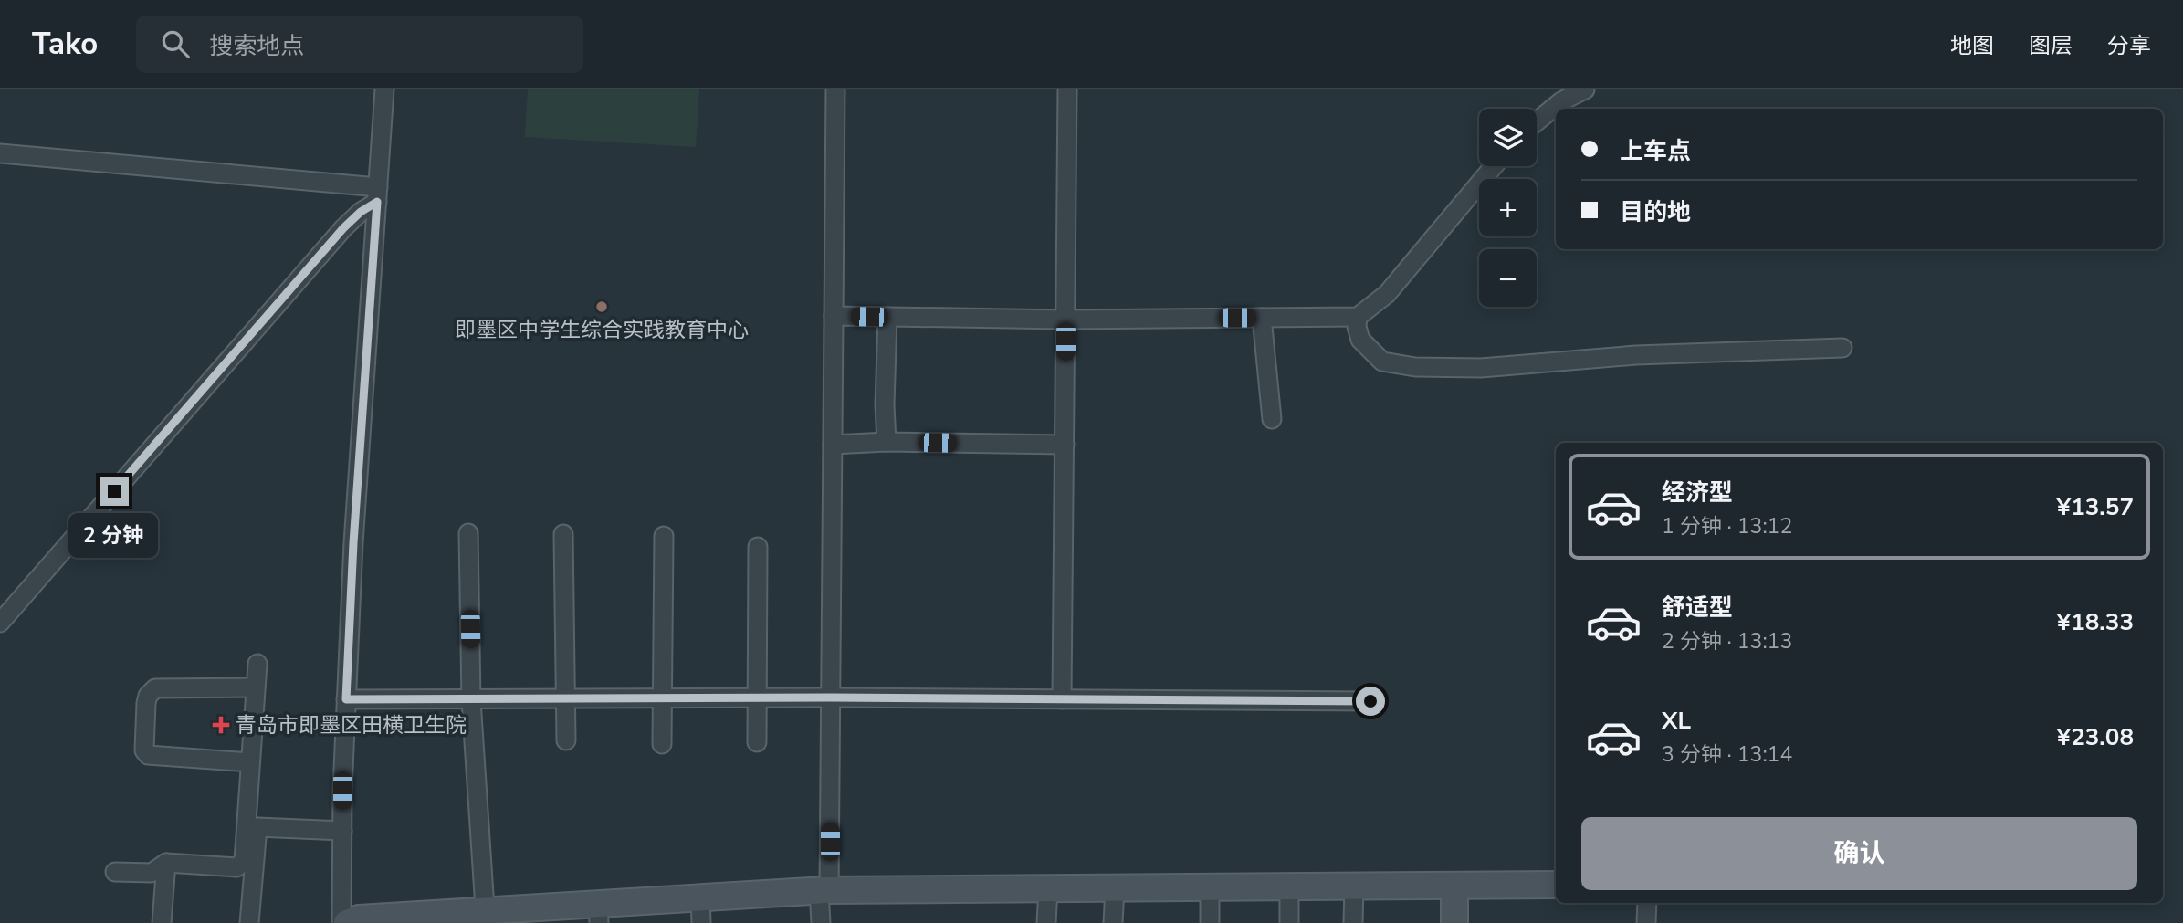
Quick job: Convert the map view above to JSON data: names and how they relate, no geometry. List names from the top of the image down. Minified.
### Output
{"places":{"other":["即墨区中学生综合实践教育中心"],"health":["青岛市即墨区田横卫生院"]},"page":{"header":"Tako","search":"搜索地点","nav":["地图","图层","分享"],"map_buttons":["+","−"],"banner":["上车点","目的地"],"list":[{"name":"经济型","note":"1 分钟 · 13:12","value":"¥13.57"},{"name":"舒适型","note":"2 分钟 · 13:13","value":"¥18.33"},{"name":"XL","note":"3 分钟 · 13:14","value":"¥23.08"}],"bubble":"2 分钟","buttons":"确认"}}
